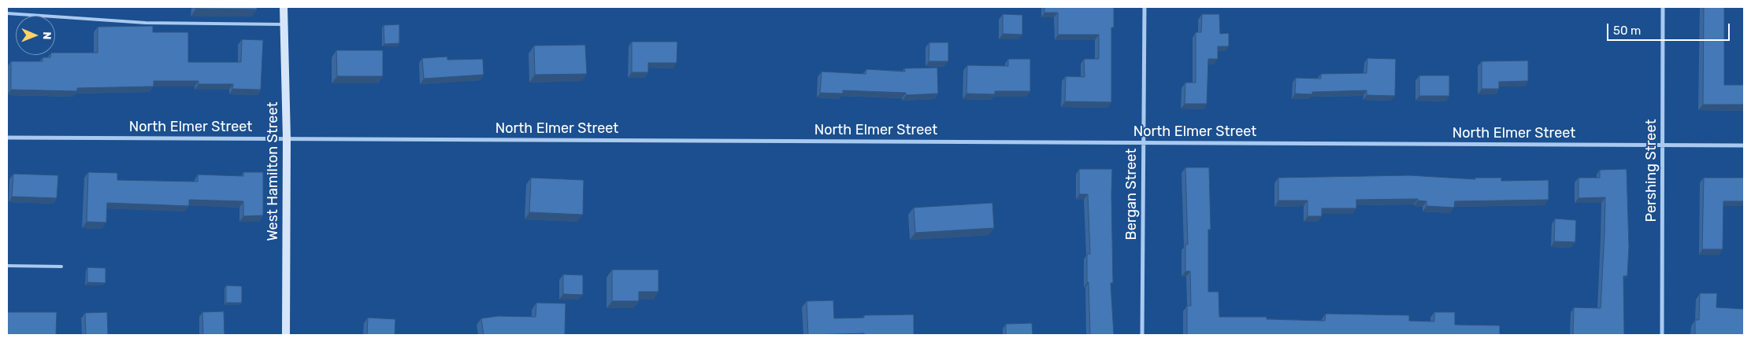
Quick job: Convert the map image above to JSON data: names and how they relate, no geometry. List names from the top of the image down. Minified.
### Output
{"streets":{"street":["North Elmer Street","Pershing Street","West Hamilton Street","Bergan Street"]},"crossings":[["North Elmer Street","Pershing Street"],["North Elmer Street","West Hamilton Street"],["North Elmer Street","Bergan Street"]],"scale_bar":"50 m","north":"right"}
